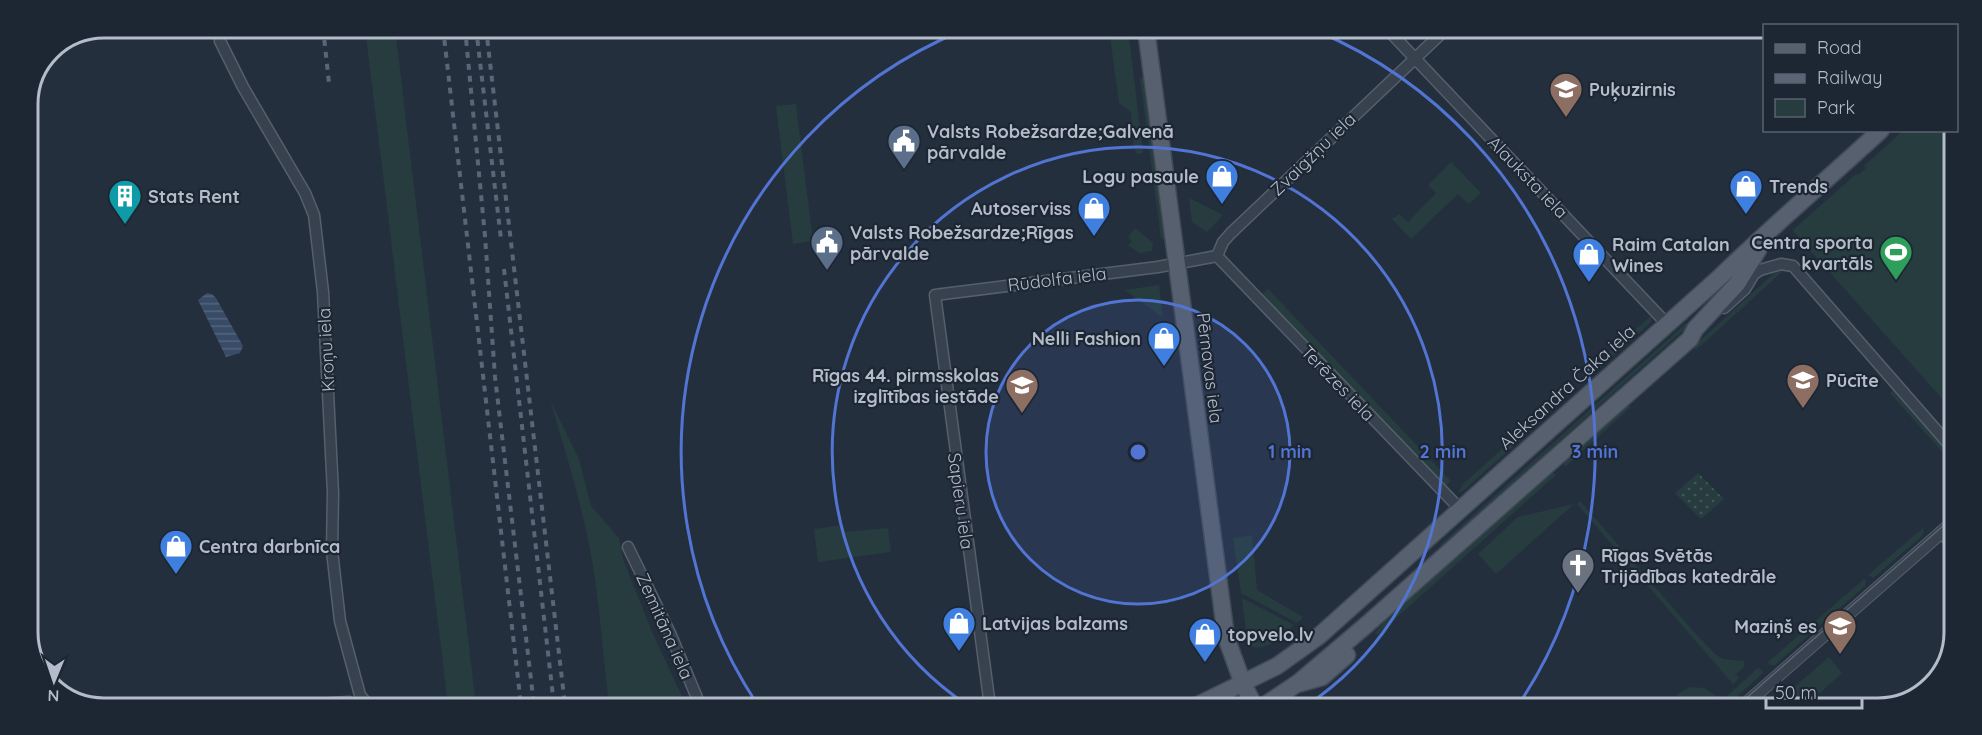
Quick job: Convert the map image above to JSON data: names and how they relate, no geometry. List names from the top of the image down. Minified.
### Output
{"streets":{"main road":["Pērnavas iela","Aleksandra Čaka iela"],"street":["Zvaigžņu iela","Alauksta iela","Rūdolfa iela","Kroņu iela","Terēzes iela","Sapieru iela","Zemitāna iela"]},"crossings":[["Zvaigžņu iela","Alauksta iela"],["Zvaigžņu iela","Terēzes iela"],["Alauksta iela","Aleksandra Čaka iela"],["Rūdolfa iela","Pērnavas iela"],["Rūdolfa iela","Sapieru iela"],["Pērnavas iela","Aleksandra Čaka iela"],["Terēzes iela","Aleksandra Čaka iela"]],"places":{"school or university":["Puķuzirnis","Pūcīte","Rīgas 44. pirmsskolas izglītības iestāde","Maziņš es"],"public building":["Valsts Robežsardze;Galvenā pārvalde","Valsts Robežsardze;Rīgas pārvalde"],"shop":["Logu pasaule","Trends","Autoserviss","Raim Catalan Wines","Nelli Fashion","Centra darbnīca","Latvijas balzams","topvelo.lv"],"building":["Stats Rent"],"sports":["Centra sporta kvartāls"],"church":["Rīgas Svētās Trijādības katedrāle"]},"legend":["Road","Railway","Park"],"scale_bar":"50 m","north":"bottom","rings":["1 min","2 min","3 min"]}
